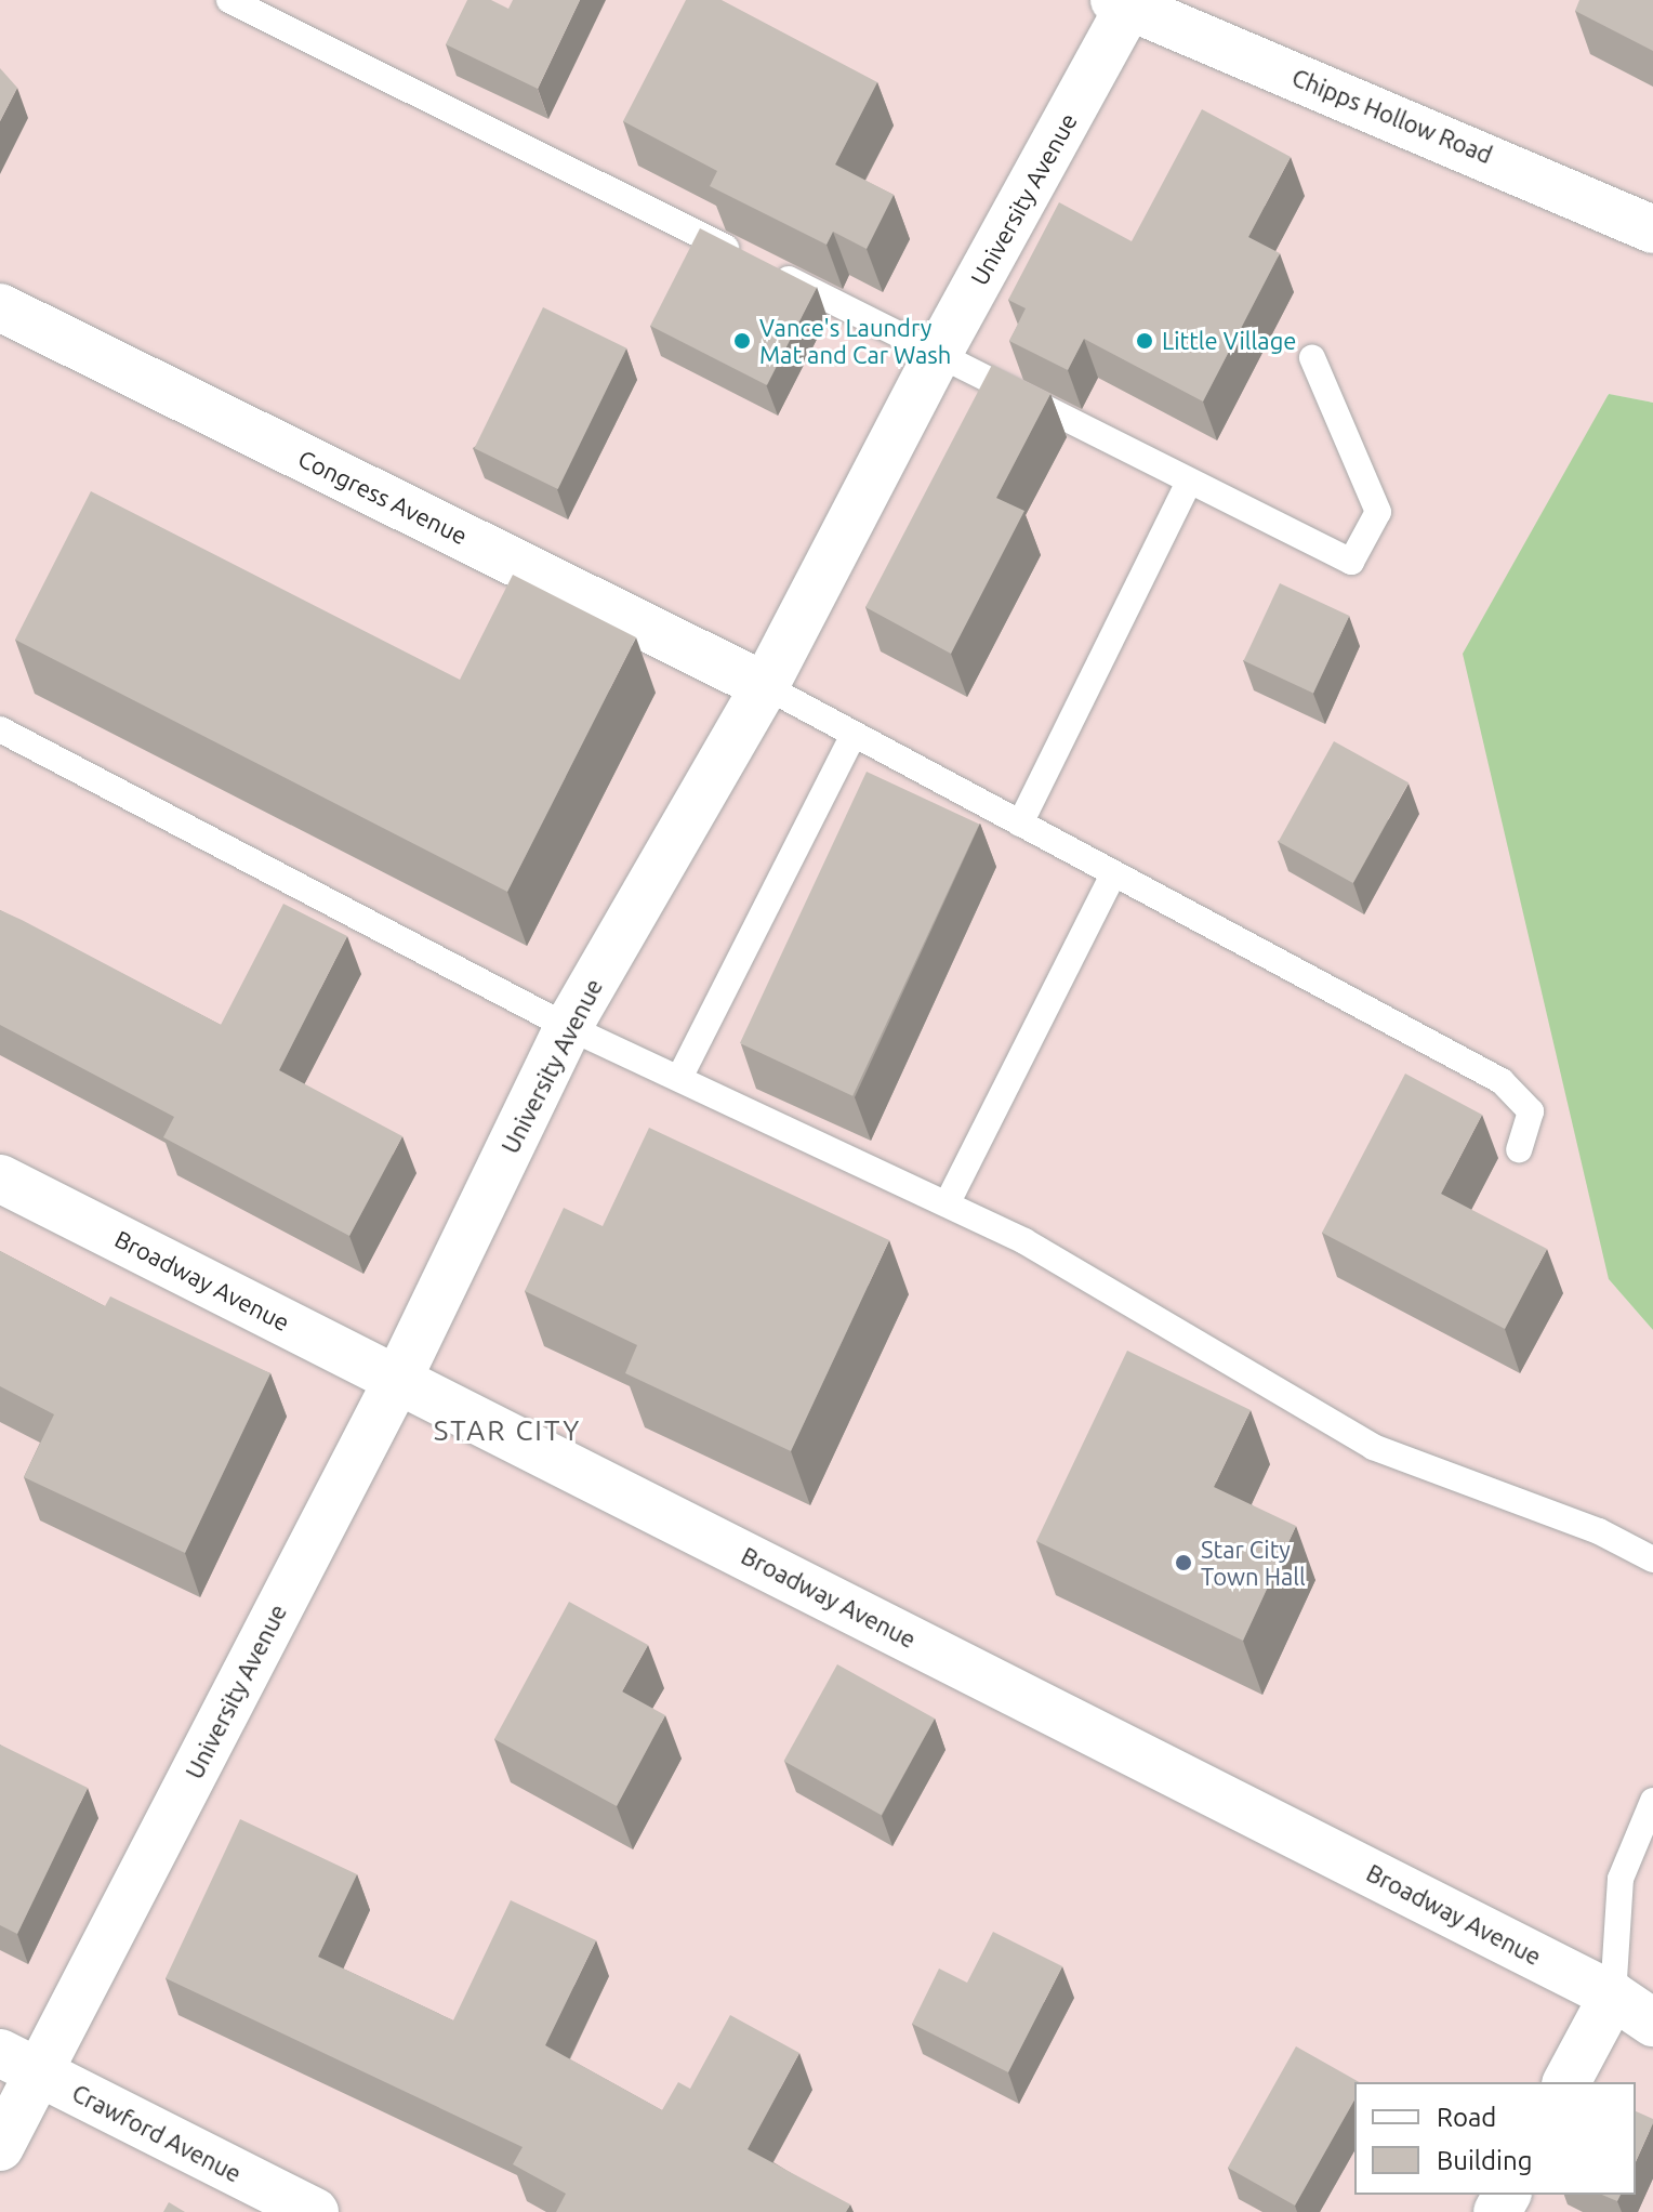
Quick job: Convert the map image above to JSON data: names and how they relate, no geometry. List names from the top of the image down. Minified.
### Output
{"streets":{"street":["Chipps Hollow Road","University Avenue","Congress Avenue","Broadway Avenue","Crawford Avenue"]},"crossings":[["Chipps Hollow Road","University Avenue"],["University Avenue","Congress Avenue"],["University Avenue","Broadway Avenue"],["University Avenue","Crawford Avenue"]],"districts":["STAR CITY"],"places":["Vance's Laundry Mat and Car Wash","Little Village","Star City Town Hall"],"legend":["Road","Building"]}
